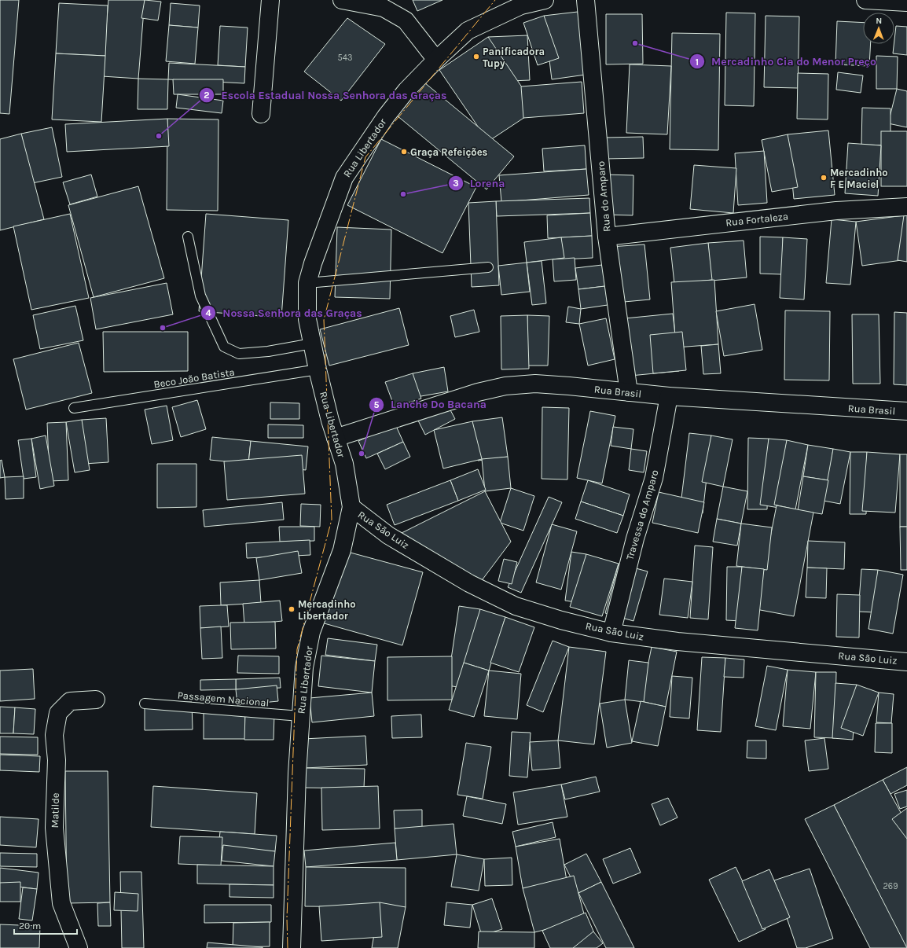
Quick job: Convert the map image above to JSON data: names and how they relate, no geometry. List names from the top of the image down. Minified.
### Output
{"streets":{"street":["Rua Libertador","Rua do Amparo","Rua Fortaleza","Rua Brasil","Travessa do Amparo","Rua São Luiz","Matilde"],"lane":["Beco João Batista","Passagem Nacional"]},"crossings":[["Rua Libertador","Beco João Batista"],["Rua Libertador","Rua Brasil"],["Rua Libertador","Rua São Luiz"],["Rua Libertador","Passagem Nacional"],["Rua do Amparo","Rua Fortaleza"],["Rua do Amparo","Rua Brasil"],["Rua Brasil","Travessa do Amparo"],["Travessa do Amparo","Rua São Luiz"]],"places":["Mercadinho Cia do Menor Preço","Panificadora Tupy","Escola Estadual Nossa Senhora das Graças","Graça Refeições","Mercadinho F E Maciel","Lorena","Nossa Senhora das Graças","Lanche Do Bacana","Mercadinho Libertador"],"house_numbers":["543","269"],"scale_bar":"20 m","north":"top"}
